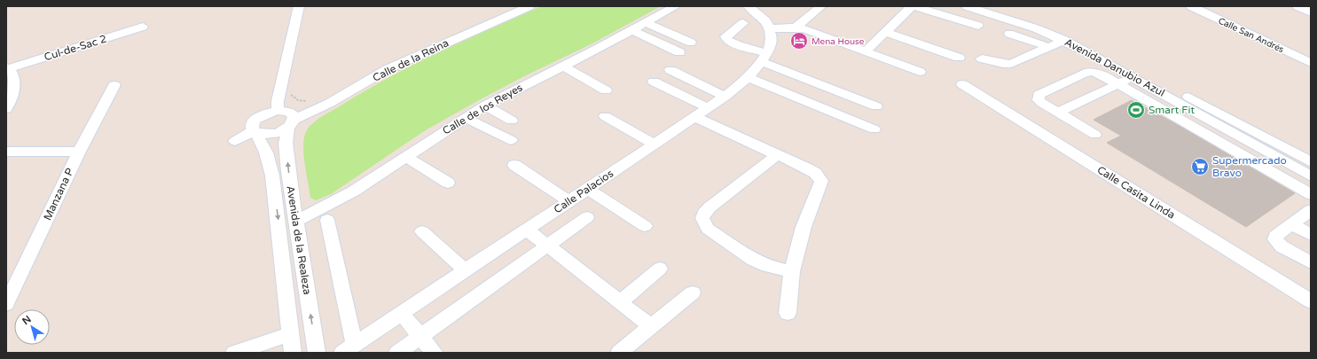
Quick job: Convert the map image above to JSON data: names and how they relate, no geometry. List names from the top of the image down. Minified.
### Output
{"streets":{"street":["Calle San Andrés","Cul-de-Sac 2","Calle de la Reina","Avenida Danubio Azul","Calle de los Reyes","Calle Palacios","Calle Casita Linda","Manzana P","Avenida de la Realeza"]},"crossings":[["Calle de la Reina","Avenida de la Realeza"],["Calle de los Reyes","Avenida de la Realeza"]],"places":{"hotel":["Mena House"],"sports":["Smart Fit"],"supermarket":["Supermercado Bravo"]},"north":"top left"}
